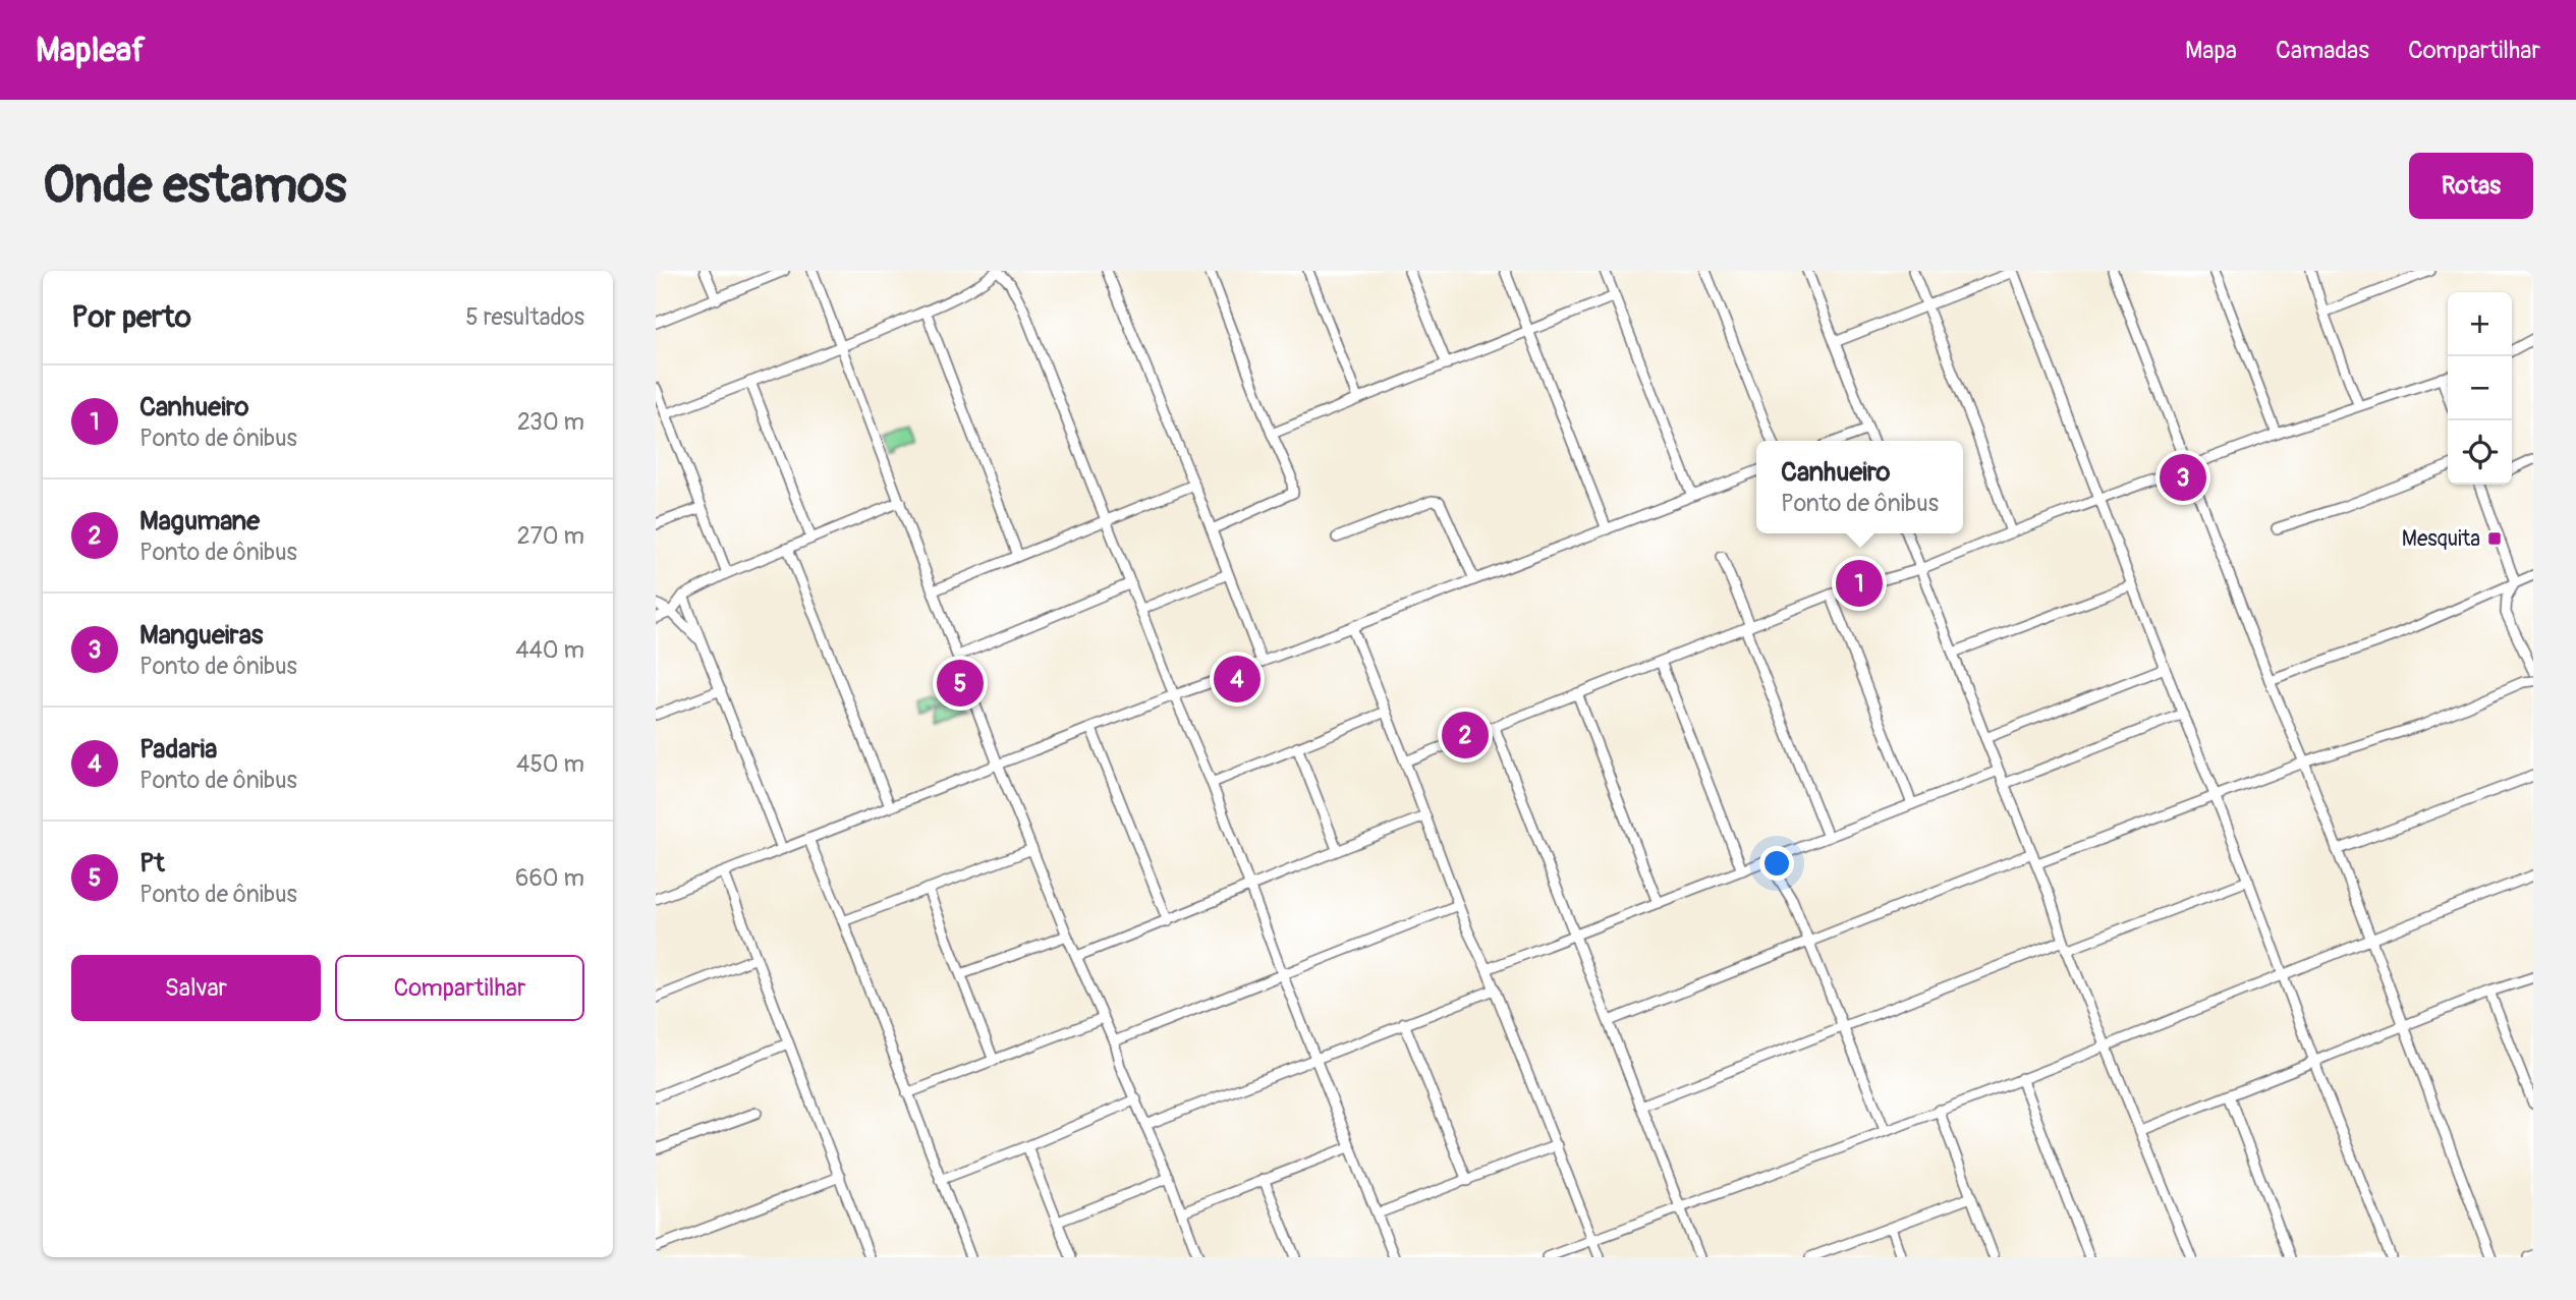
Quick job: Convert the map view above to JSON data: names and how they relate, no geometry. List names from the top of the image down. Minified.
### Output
{"places":{"transit":["Mesquita"]},"page":{"header":"Mapleaf","nav":["Mapa","Camadas","Compartilhar"],"buttons":["Rotas",["Salvar","Compartilhar"]],"title":"Onde estamos","heading":["Por perto","5 resultados"],"map_buttons":["+","−"],"list":[{"mark":"1","name":"Canhueiro","note":"Ponto de ônibus","value":"230 m"},{"mark":"2","name":"Magumane","note":"Ponto de ônibus","value":"270 m"},{"mark":"3","name":"Mangueiras","note":"Ponto de ônibus","value":"440 m"},{"mark":"4","name":"Padaria","note":"Ponto de ônibus","value":"450 m"},{"mark":"5","name":"Pt","note":"Ponto de ônibus","value":"660 m"}],"popup":["Canhueiro","Ponto de ônibus"],"pins":["3","1","4","5","2"]}}
